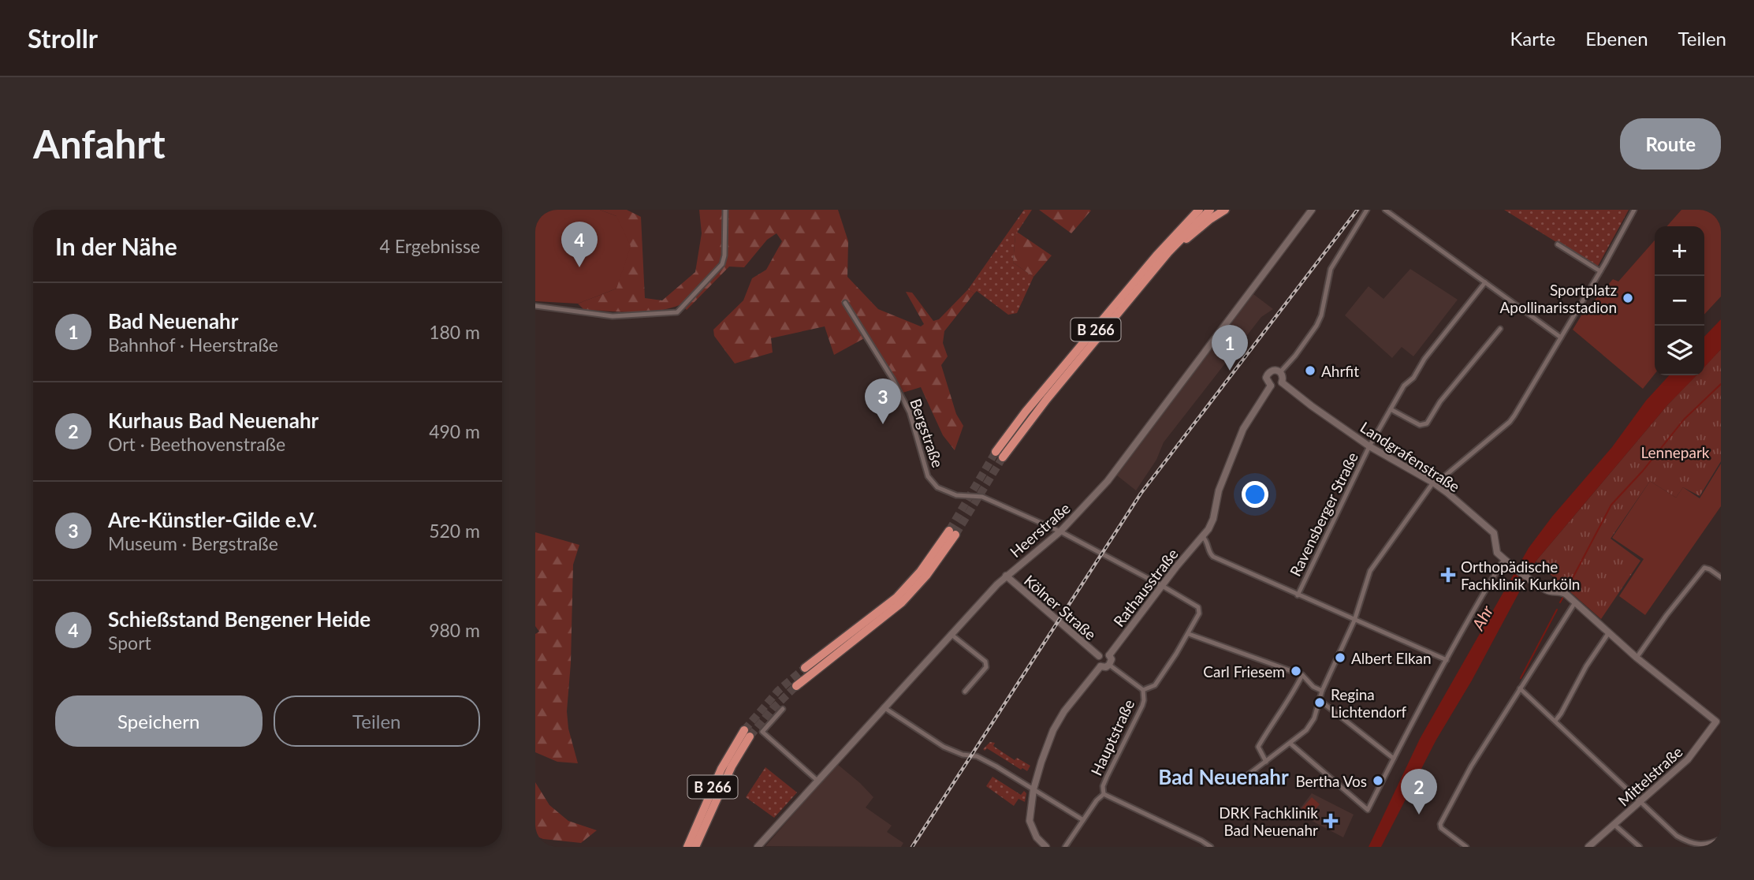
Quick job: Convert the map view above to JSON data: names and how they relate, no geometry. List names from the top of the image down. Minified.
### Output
{"streets":{"highway":["B 266"],"street":["Bergstraße","Landgrafenstraße","Ravensberger Straße","Heerstraße","Rathausstraße","Kölner Straße","Hauptstraße","Mittelstraße"]},"crossings":[["Bergstraße","Heerstraße"],["Bergstraße","Rathausstraße"],["Bergstraße","Hauptstraße"],["Landgrafenstraße","Ravensberger Straße"],["Landgrafenstraße","Mittelstraße"],["Heerstraße","Kölner Straße"],["Rathausstraße","Kölner Straße"]],"districts":["Bad Neuenahr"],"water":["Ahr"],"parks":["Lennepark"],"places":{"other":["Sportplatz Apollinarisstadion","Ahrfit","Albert Elkan","Carl Friesem","Regina Lichtendorf","Bertha Vos"],"health":["Orthopädische Fachklinik Kurköln","DRK Fachklinik Bad Neuenahr"]},"page":{"header":"Strollr","nav":["Karte","Ebenen","Teilen"],"buttons":["Route",["Speichern","Teilen"]],"title":"Anfahrt","heading":["In der Nähe","4 Ergebnisse"],"pins":["4","1","3","2"],"map_buttons":["+","−"],"list":[{"mark":"1","name":"Bad Neuenahr","note":"Bahnhof · Heerstraße","value":"180 m"},{"mark":"2","name":"Kurhaus Bad Neuenahr","note":"Ort · Beethovenstraße","value":"490 m"},{"mark":"3","name":"Are-Künstler-Gilde e.V.","note":"Museum · Bergstraße","value":"520 m"},{"mark":"4","name":"Schießstand Bengener Heide","note":"Sport","value":"980 m"}]}}
